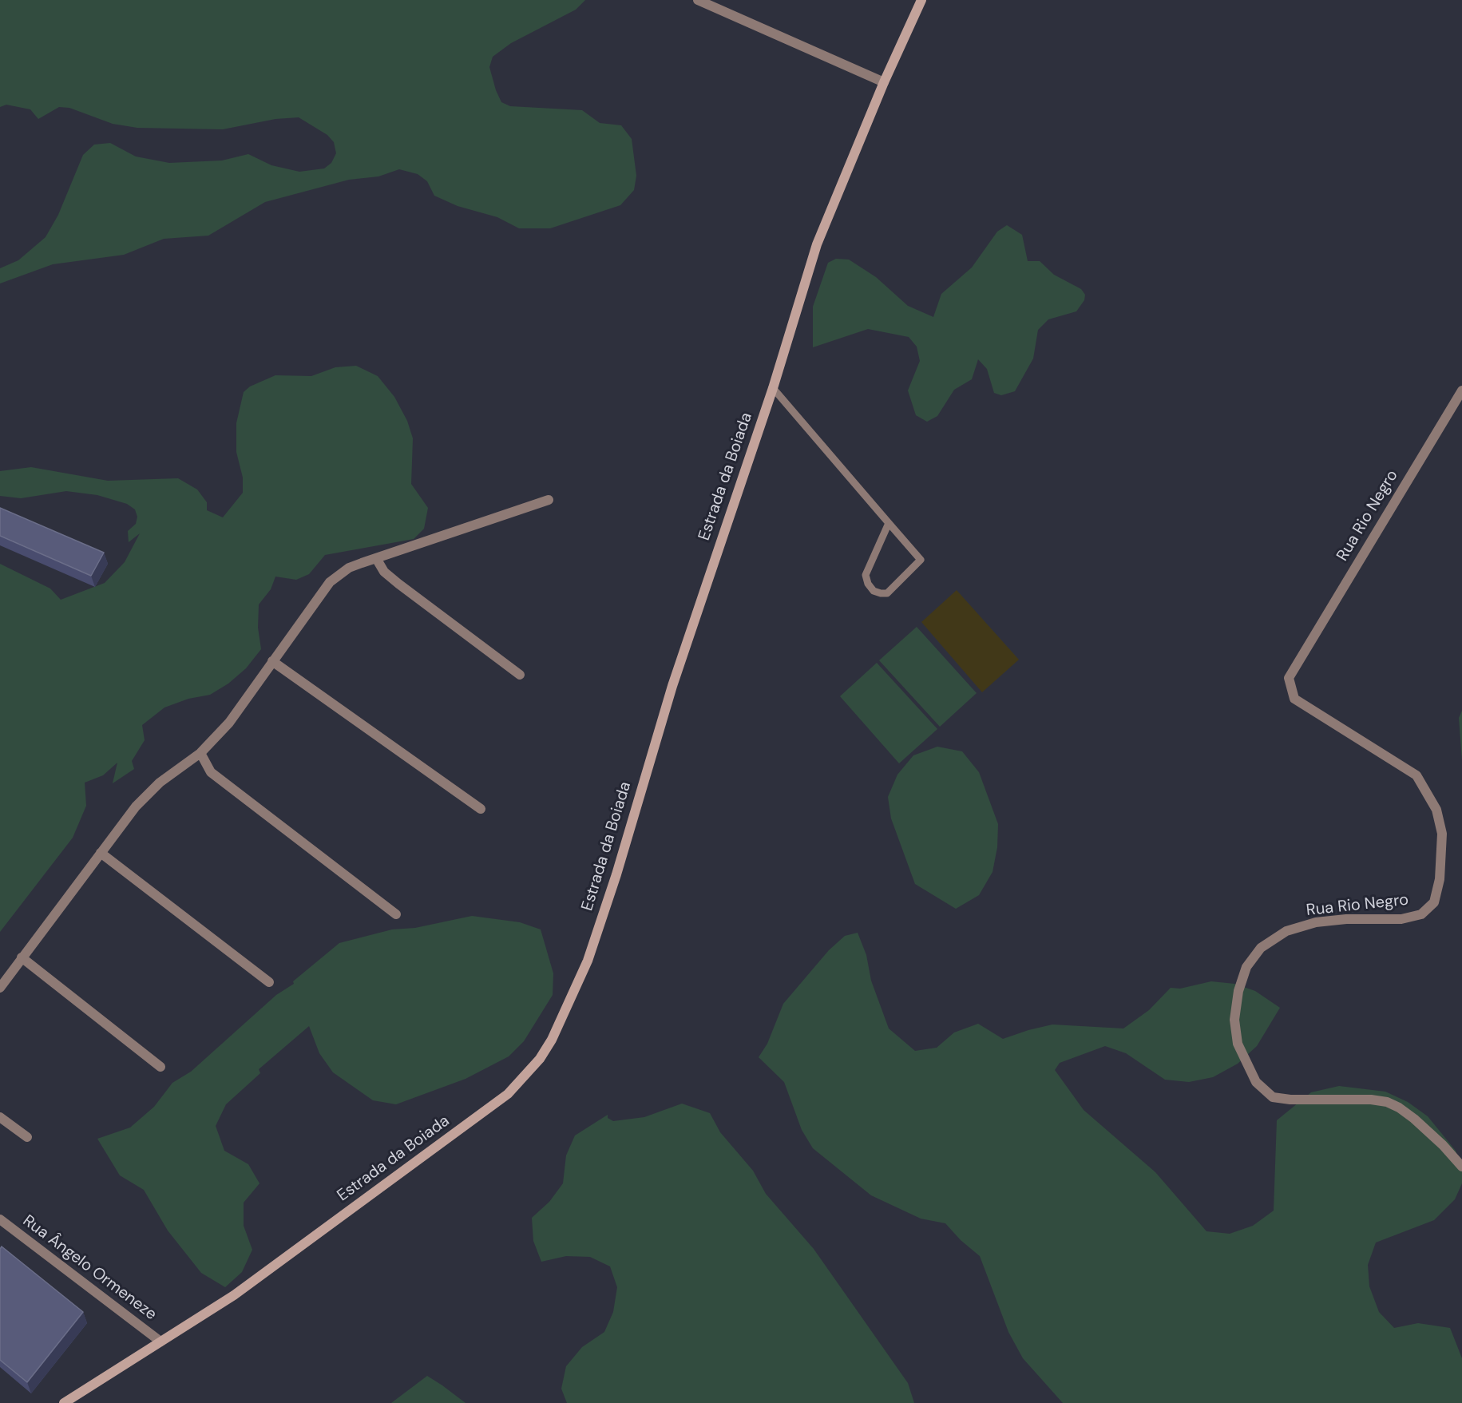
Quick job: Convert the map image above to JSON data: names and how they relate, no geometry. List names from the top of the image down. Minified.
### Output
{"streets":{"main road":["Estrada da Boiada"],"street":["Rua Rio Negro","Rua Ângelo Ormeneze"]},"crossings":[["Estrada da Boiada","Rua Ângelo Ormeneze"]]}
